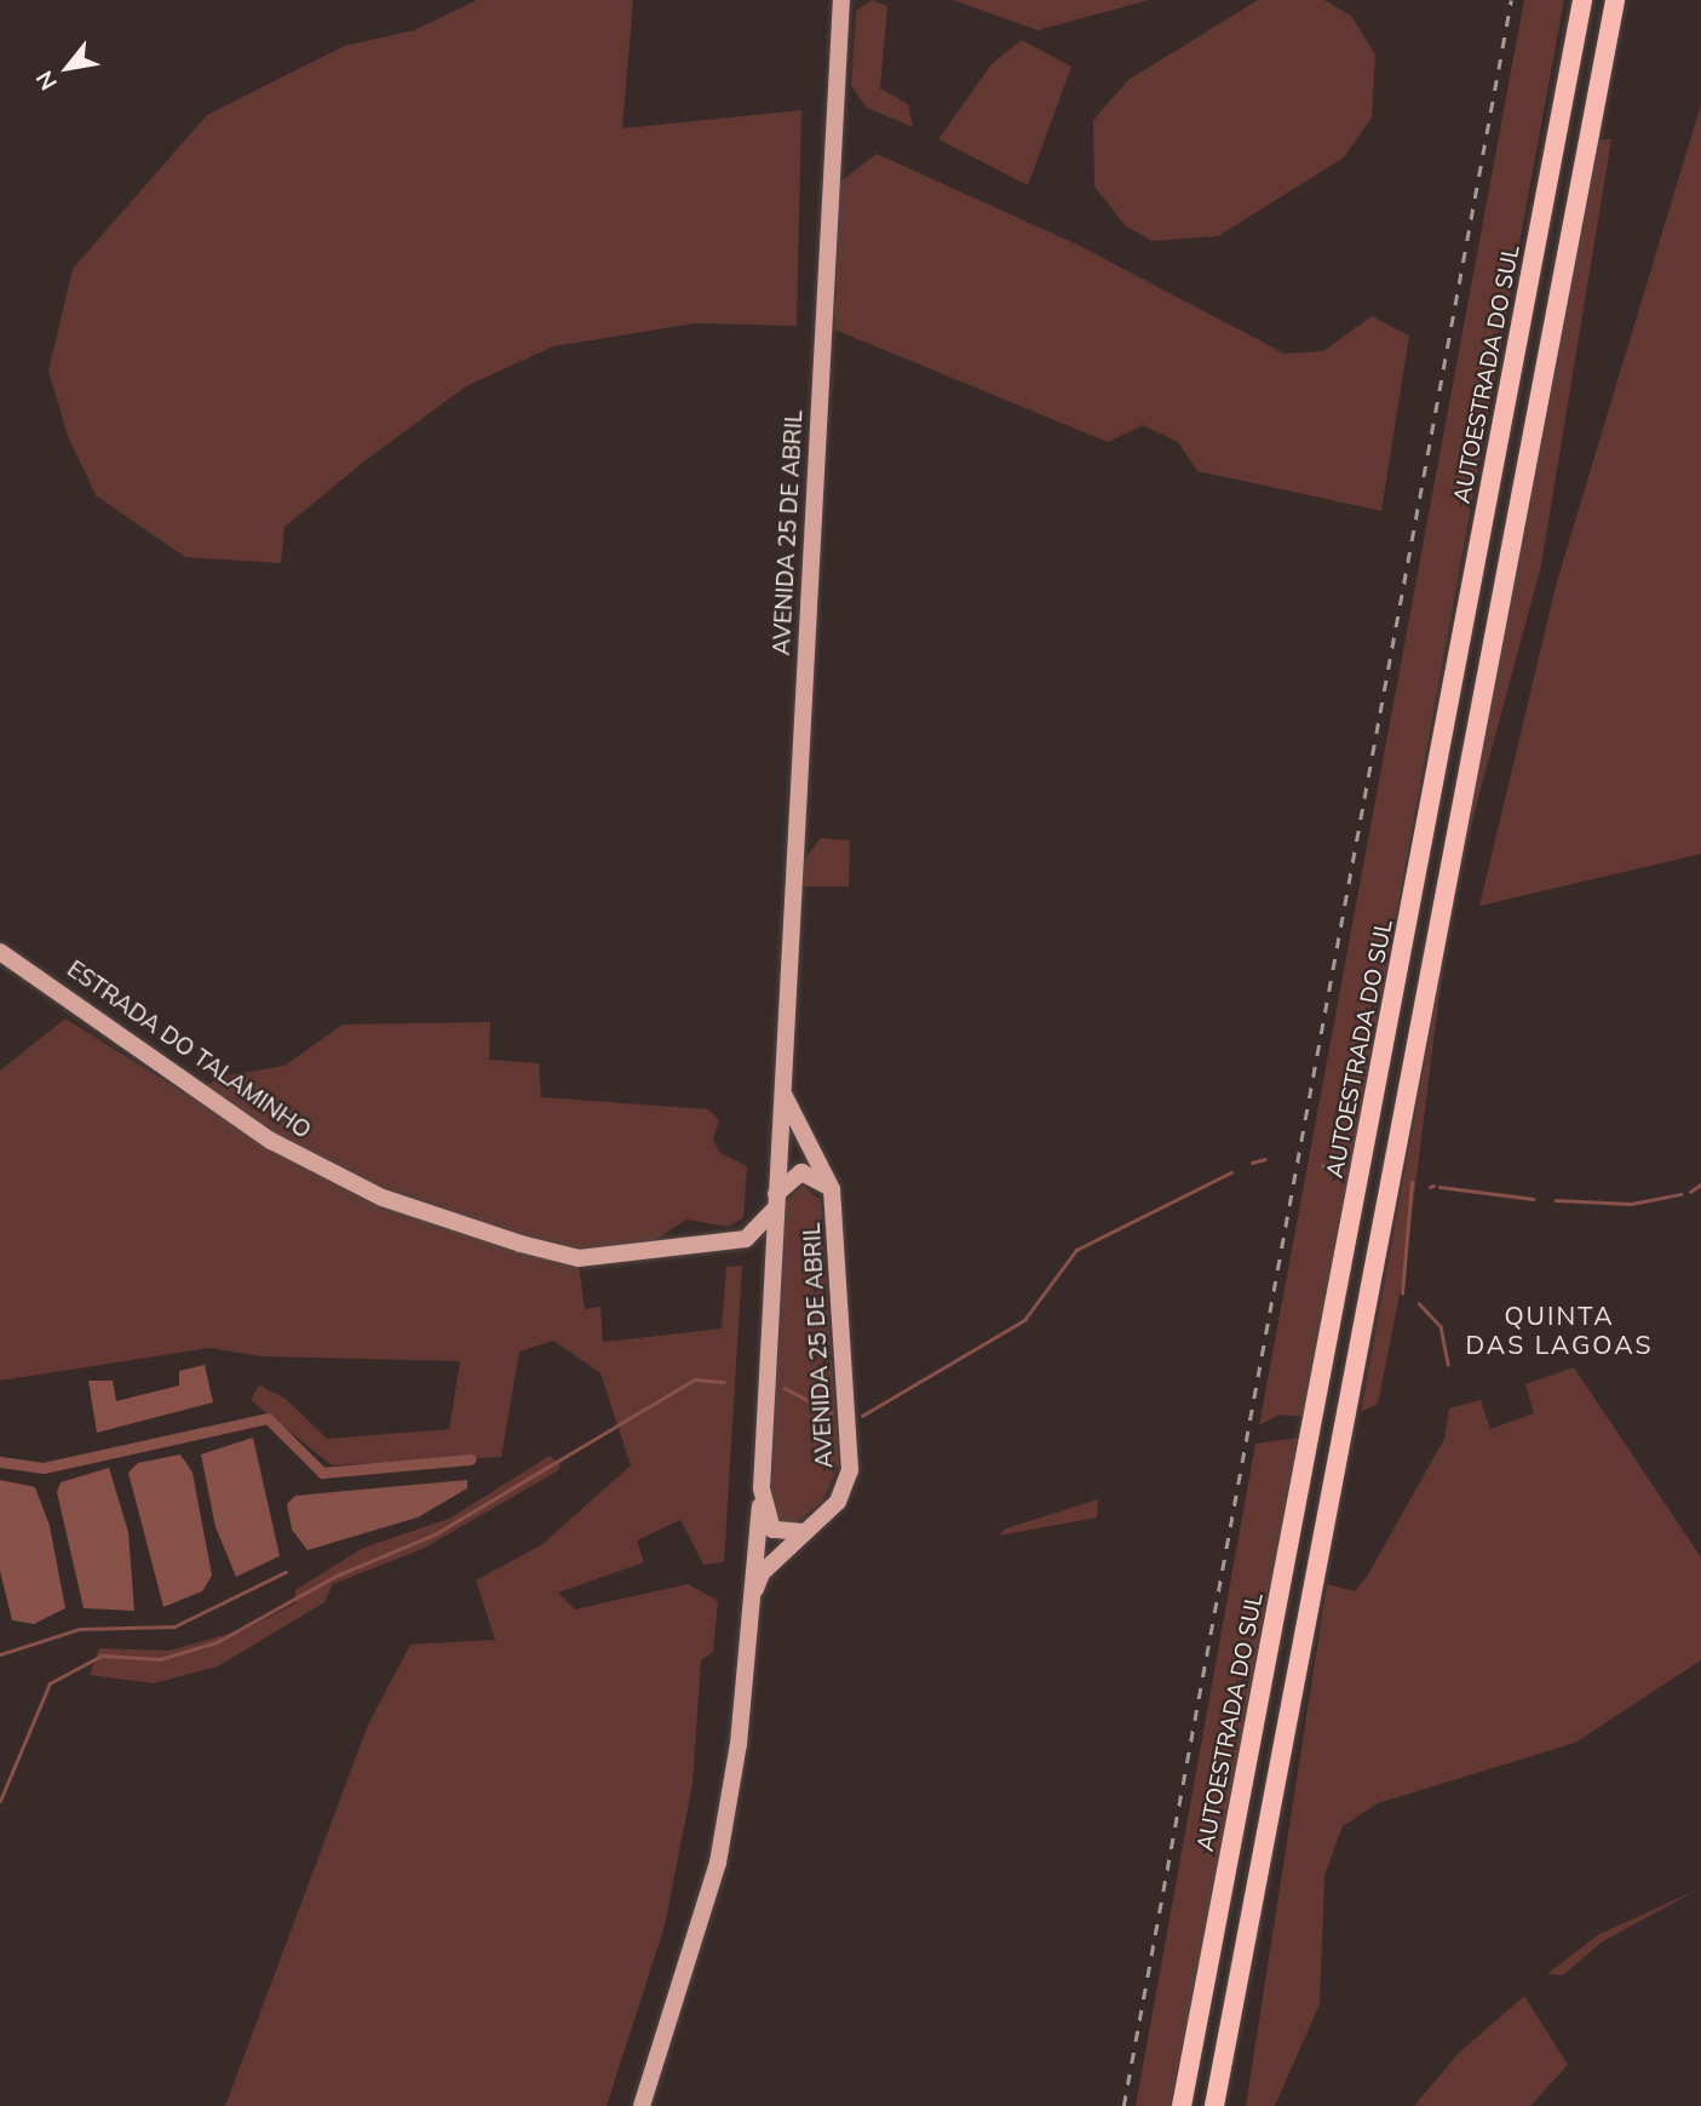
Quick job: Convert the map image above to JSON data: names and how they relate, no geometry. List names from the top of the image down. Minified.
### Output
{"streets":{"highway":["AUTOESTRADA DO SUL"],"main road":["AVENIDA 25 DE ABRIL","ESTRADA DO TALAMINHO"]},"districts":["QUINTA DAS LAGOAS"],"north":"bottom left"}
